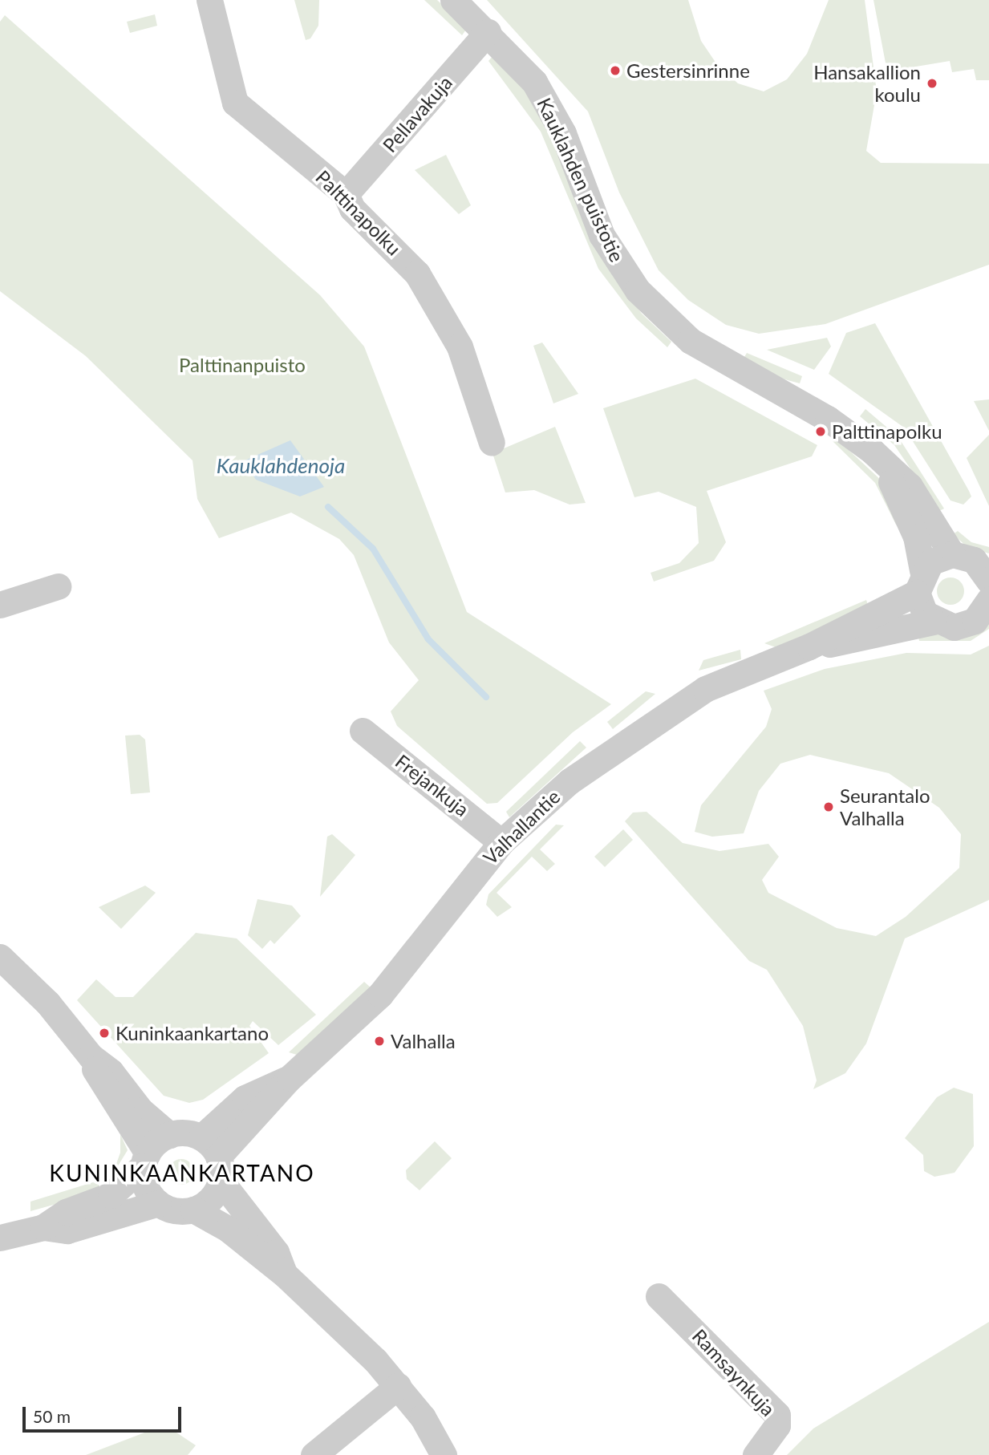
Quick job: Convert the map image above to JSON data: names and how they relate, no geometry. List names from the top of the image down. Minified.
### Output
{"streets":{"street":["Pellavakuja","Kauklahden puistotie","Palttinapolku","Frejankuja","Valhallantie","Ramsaynkuja"]},"crossings":[["Pellavakuja","Kauklahden puistotie"],["Pellavakuja","Palttinapolku"],["Kauklahden puistotie","Valhallantie"],["Frejankuja","Valhallantie"]],"districts":["KUNINKAANKARTANO"],"water":["Kauklahdenoja"],"parks":["Palttinanpuisto"],"places":["Gestersinrinne","Hansakallion koulu","Palttinapolku","Seurantalo Valhalla","Kuninkaankartano","Valhalla"],"scale_bar":"50 m"}
